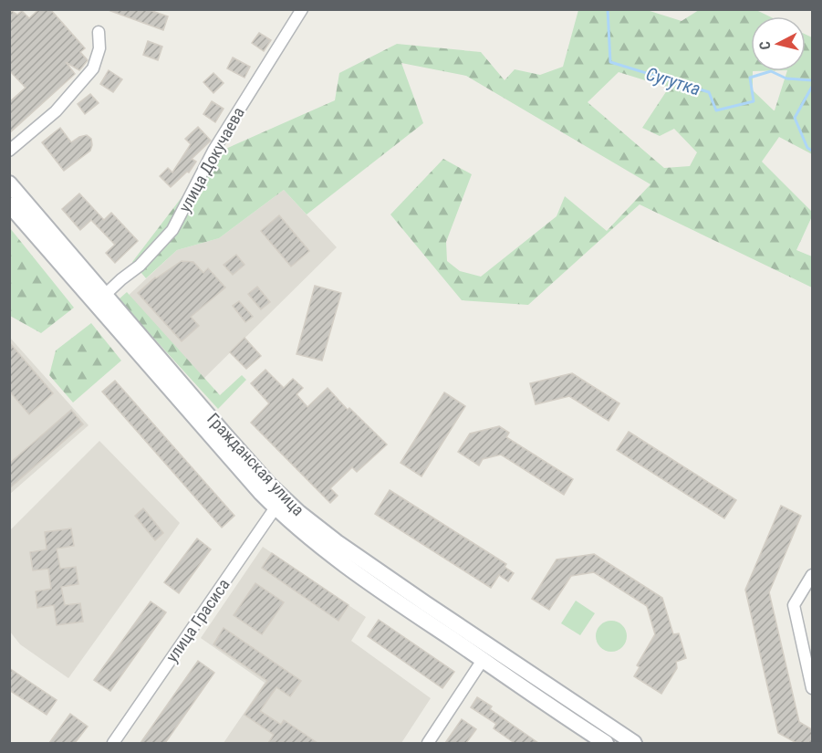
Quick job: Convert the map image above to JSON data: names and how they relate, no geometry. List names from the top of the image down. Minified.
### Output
{"streets":{"main road":["Гражданская улица"],"street":["улица Докучаева","улица Грасиса"]},"crossings":[["улица Докучаева","Гражданская улица"],["Гражданская улица","улица Грасиса"]],"water":["Сугутка"],"north":"left"}
